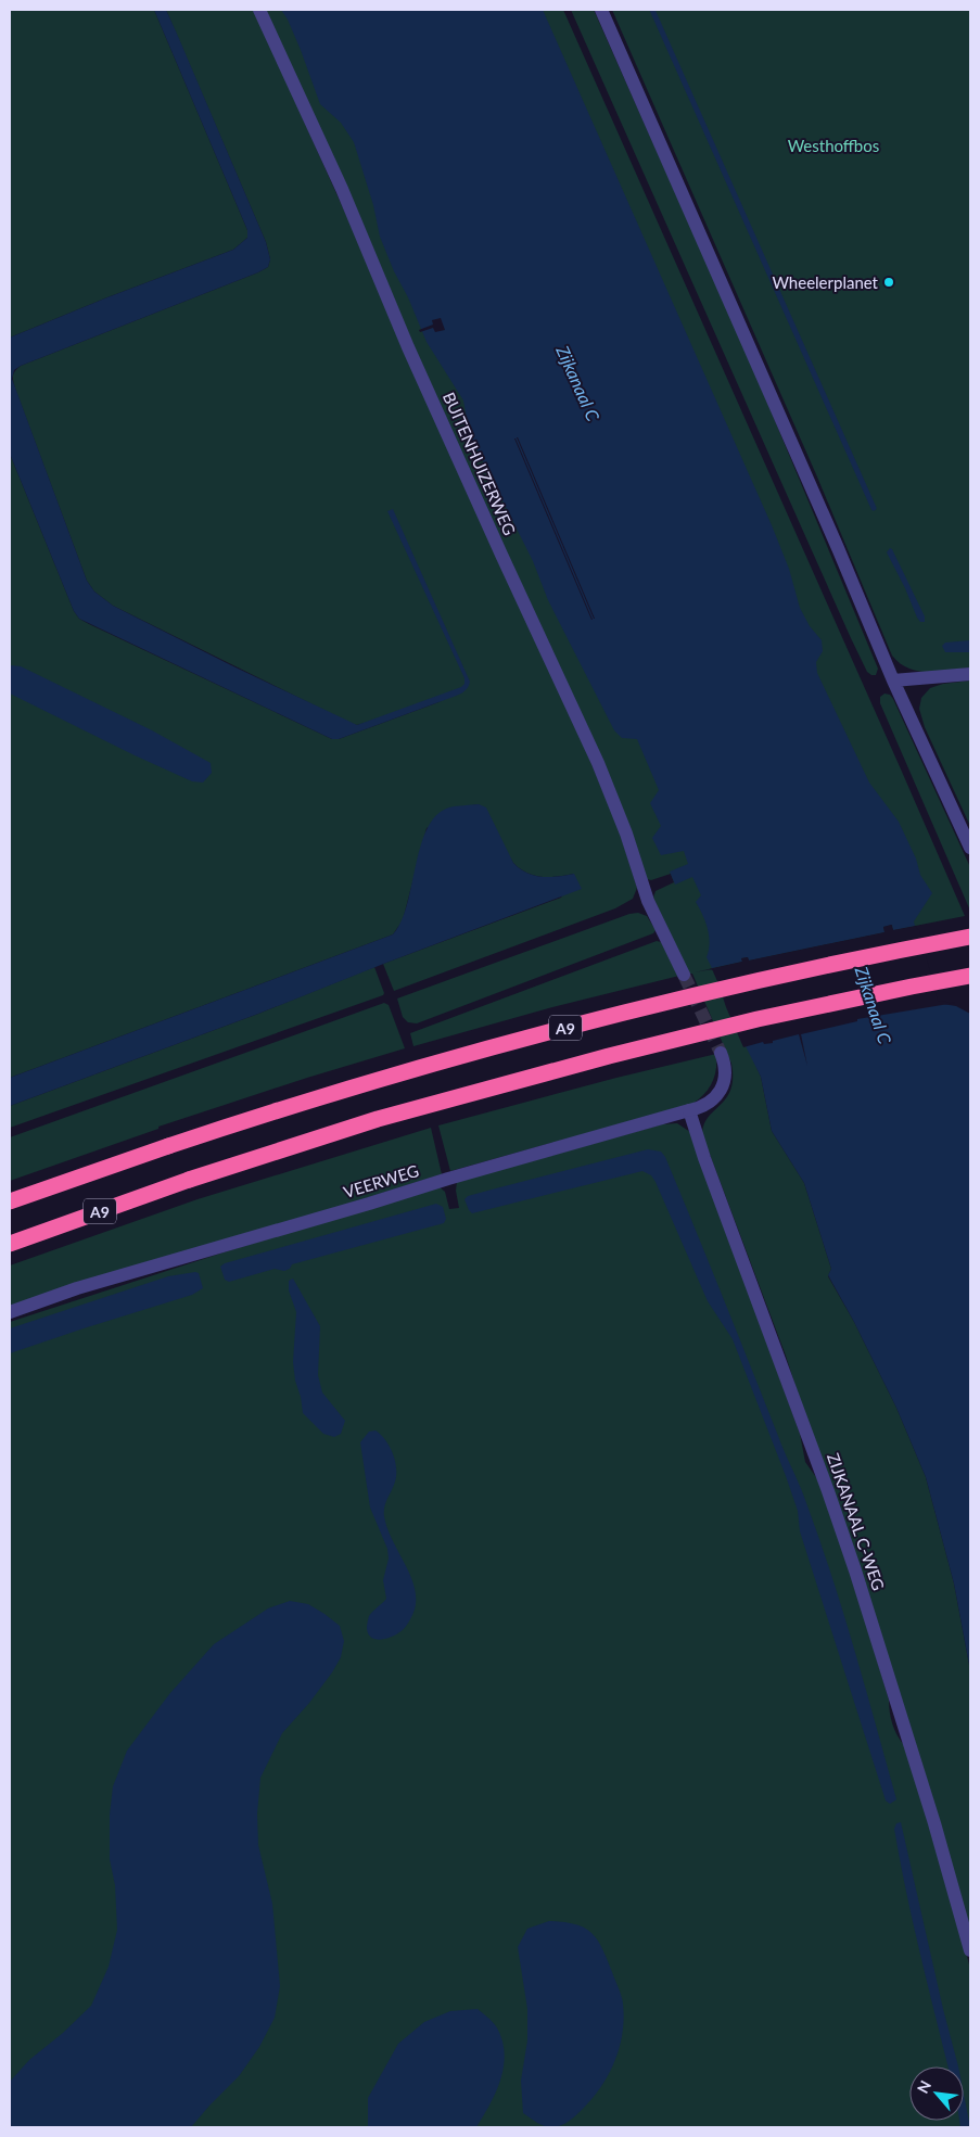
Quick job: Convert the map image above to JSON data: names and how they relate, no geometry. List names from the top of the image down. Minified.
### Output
{"streets":{"highway":["A9"],"street":["BUITENHUIZERWEG","VEERWEG","ZIJKANAAL C-WEG"]},"crossings":[["VEERWEG","ZIJKANAAL C-WEG"]],"water":["Zijkanaal C"],"parks":["Westhoffbos"],"places":["Wheelerplanet"],"north":"top left"}
